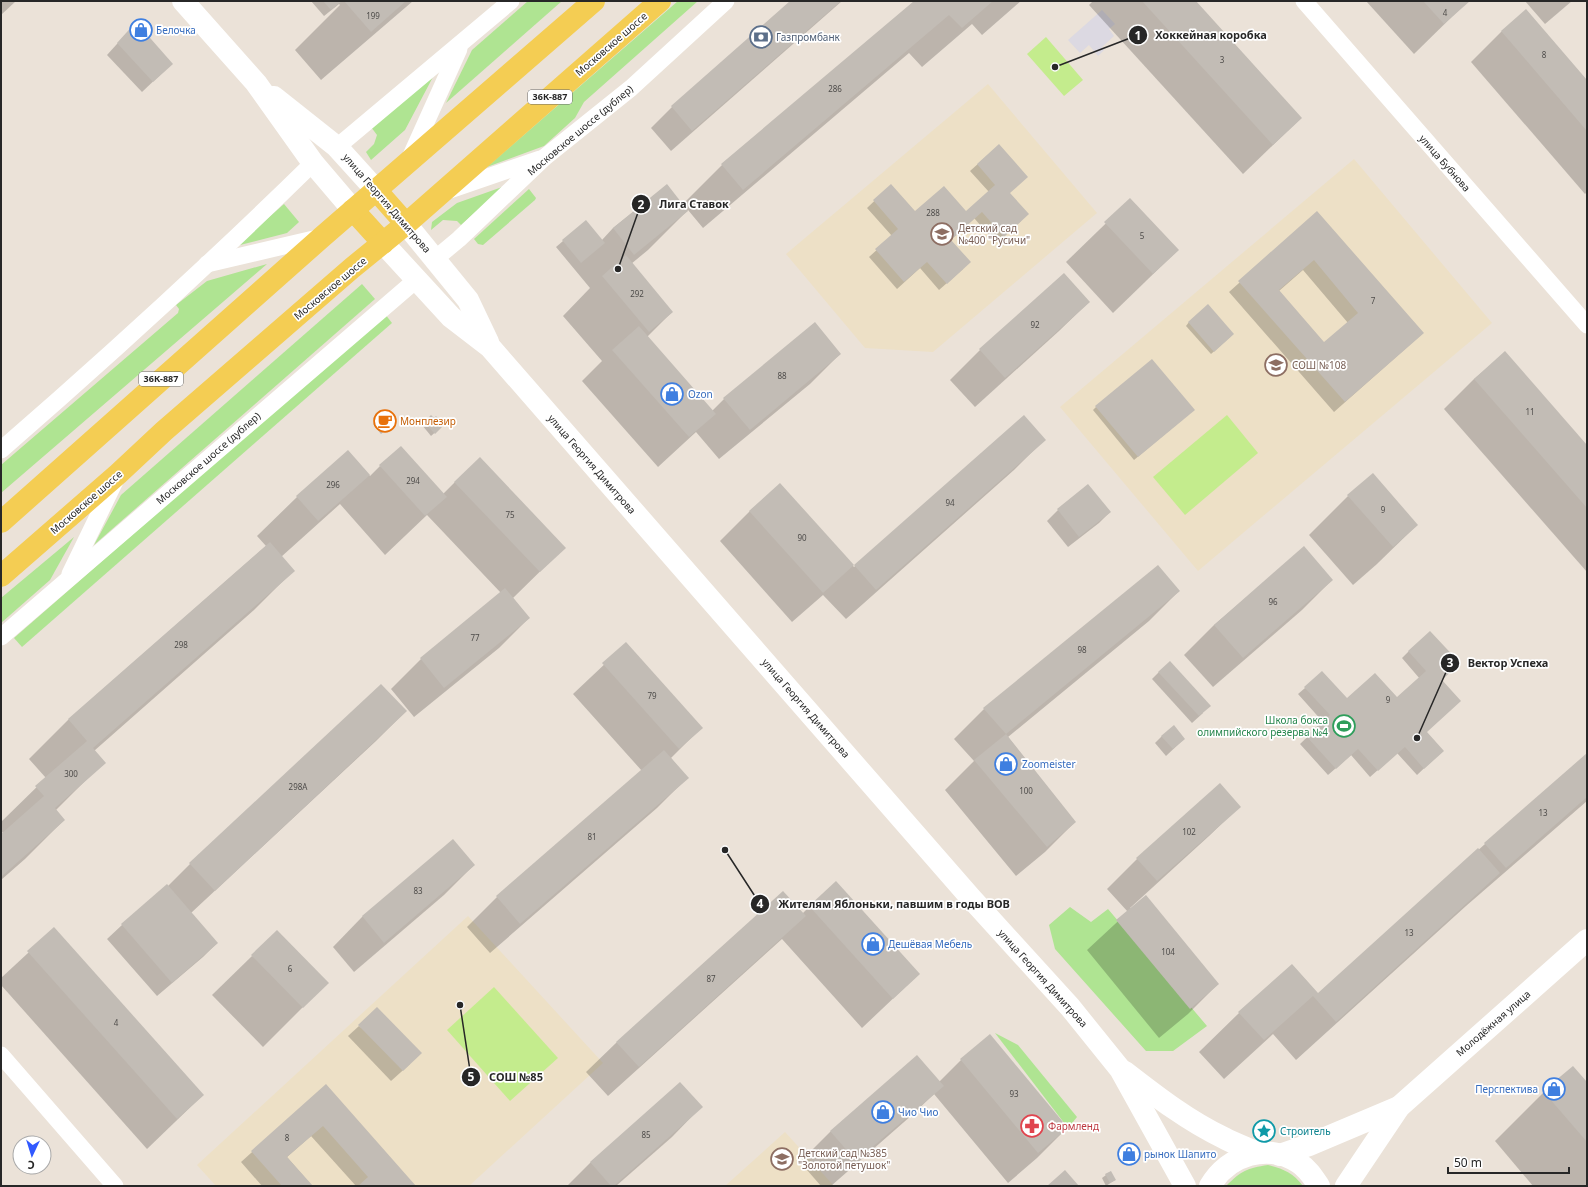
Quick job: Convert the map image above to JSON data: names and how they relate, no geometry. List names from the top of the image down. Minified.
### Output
{"streets":{"main road":["Московское шоссе","36К-887","улица Георгия Димитрова","Молодёжная улица"],"street":["Московское шоссе (дублер)","улица Бубнова"]},"crossings":[["Московское шоссе","улица Георгия Димитрова"],["36К-887","улица Георгия Димитрова"],["Московское шоссе (дублер)","улица Георгия Димитрова"]],"places":{"shop":["Белочка","Ozon","Zoomeister","Дешёвая Мебель","Перспектива","Чио Чио","рынок Шапито"],"bank":["Газпромбанк"],"other":["Хоккейная коробка","Лига Ставок","Вектор Успеха","Жителям Яблоньки, павшим в годы ВОВ","СОШ №85"],"school or university":["Детский сад №400 \"Русичи\"","СОШ №108","Детский сад №385 \"Золотой петушок\""],"cafe":["Монплезир"],"sports":["Школа бокса олимпийского резерва №4"],"pharmacy":["Фармленд"],"place":["Строитель"]},"house_numbers":["4","199","8","3","286","288","5","292","7","92","88","11","294","296","94","9","75","90","96","77","298","98","79","9","300","298А","100","13","102","81","83","13","104","6","87","4","93","85","8"],"scale_bar":"50 m","north":"bottom"}
